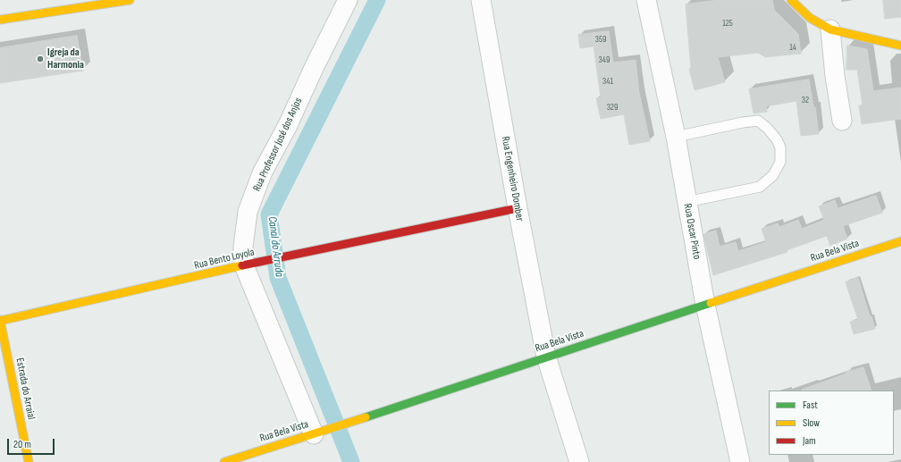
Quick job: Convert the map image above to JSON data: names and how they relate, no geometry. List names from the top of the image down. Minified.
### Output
{"streets":{"street":["Rua Professor José dos Anjos","Rua Engenheiro Domber","Rua Oscar Pinto","Rua Bela Vista","Rua Bento Loyola","Estrada do Arraial"]},"crossings":[["Rua Professor José dos Anjos","Rua Bela Vista"],["Rua Professor José dos Anjos","Rua Bento Loyola"],["Rua Engenheiro Domber","Rua Bela Vista"],["Rua Engenheiro Domber","Rua Bento Loyola"],["Rua Oscar Pinto","Rua Bela Vista"],["Rua Bento Loyola","Estrada do Arraial"]],"water":["Canal do Arruda"],"places":["Igreja da Harmonia"],"house_numbers":["125","359","14","349","341","32","329"],"legend":["Fast","Slow","Jam"],"scale_bar":"20 m"}
